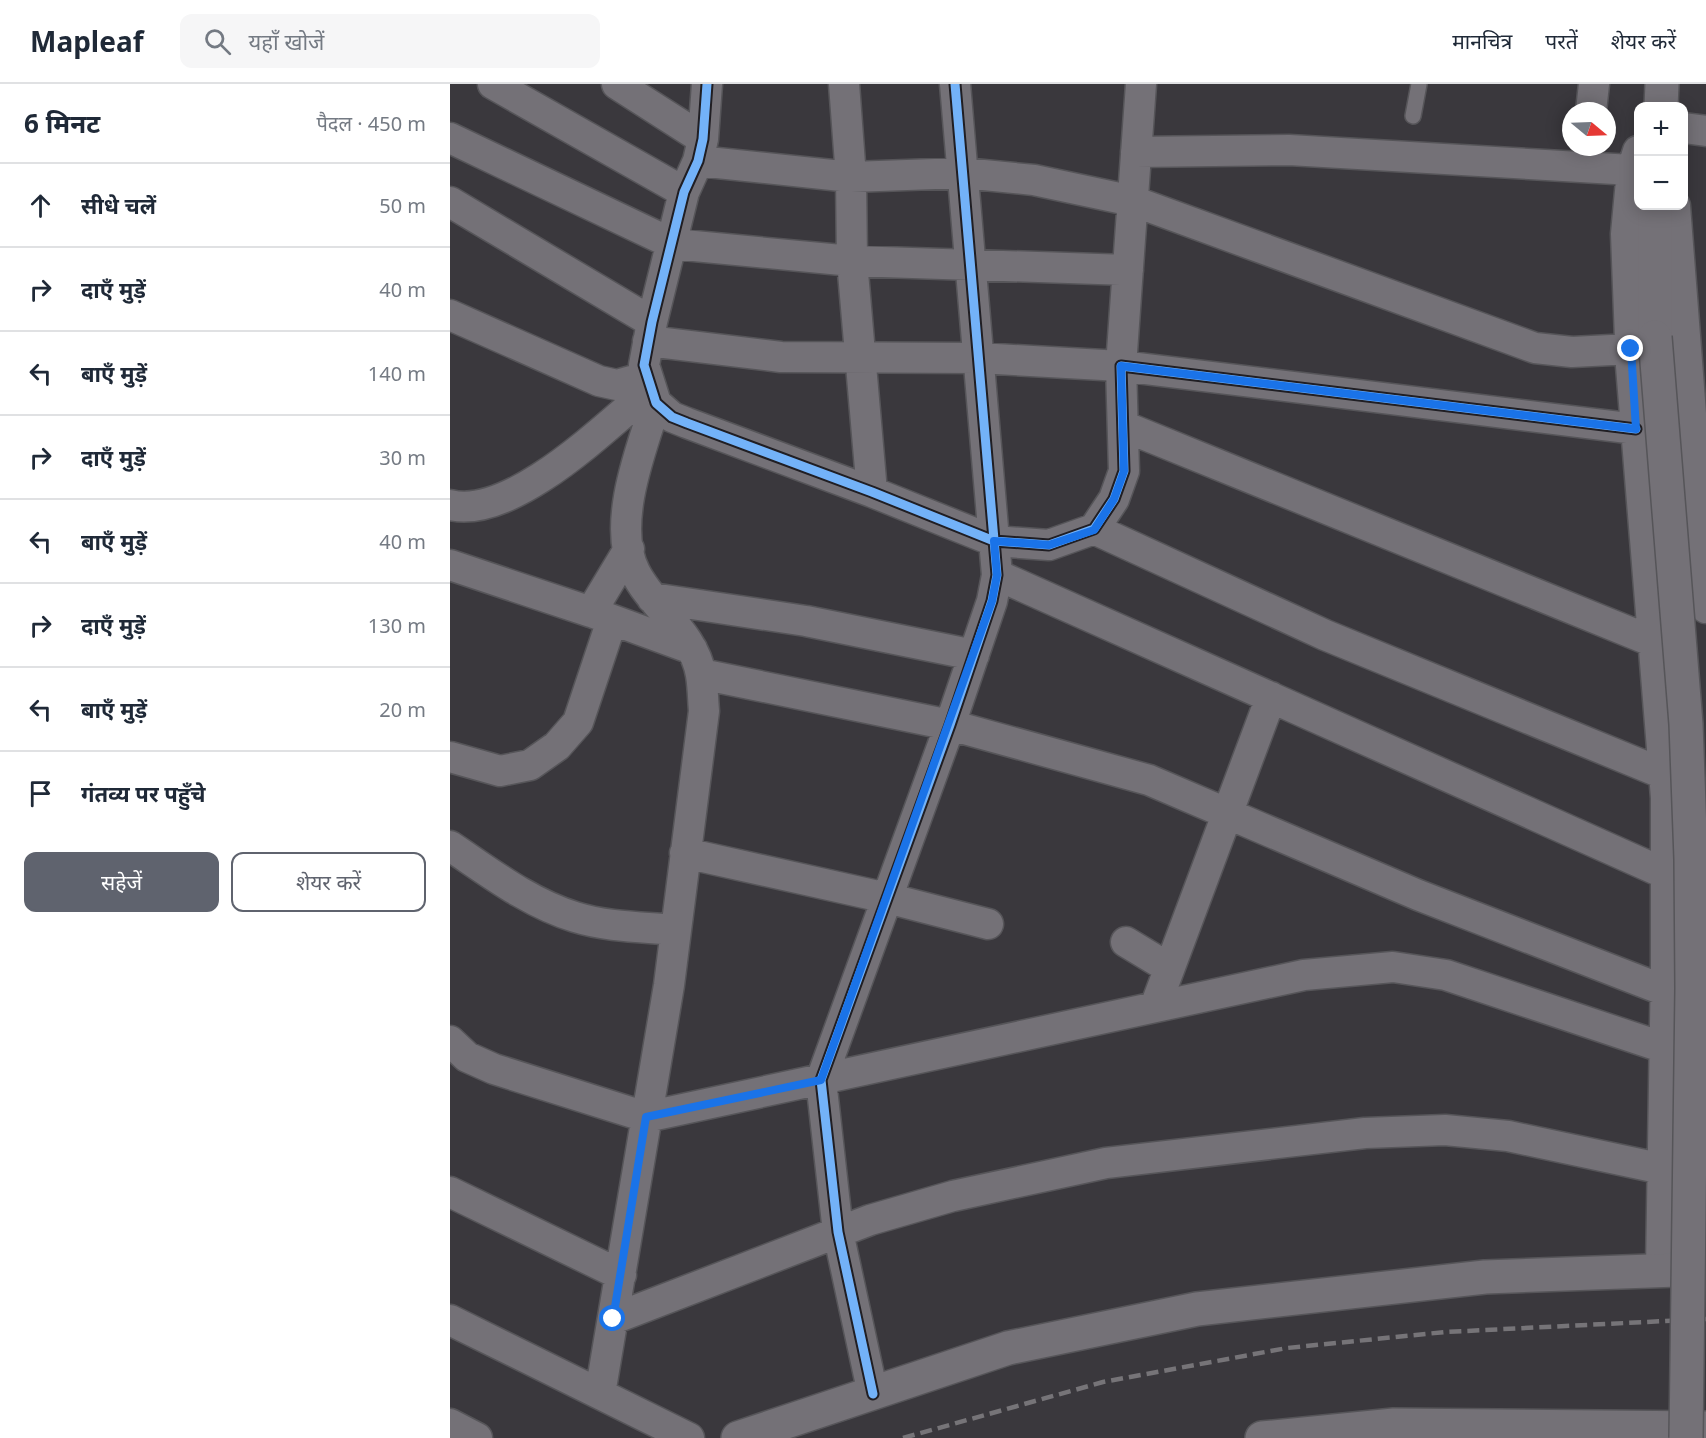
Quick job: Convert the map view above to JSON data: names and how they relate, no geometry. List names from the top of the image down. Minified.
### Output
{"north":"right","page":{"header":"Mapleaf","search":"यहाँ खोजें","nav":["मानचित्र","परतें","शेयर करें"],"heading":["6 मिनट","पैदल · 450 m"],"map_buttons":["+","−"],"list":[["सीधे चलें","50 m"],["दाएँ मुड़ें","40 m"],["बाएँ मुड़ें","140 m"],["दाएँ मुड़ें","30 m"],["बाएँ मुड़ें","40 m"],["दाएँ मुड़ें","130 m"],["बाएँ मुड़ें","20 m"],"गंतव्य पर पहुँचे"],"buttons":["सहेजें","शेयर करें"]}}
